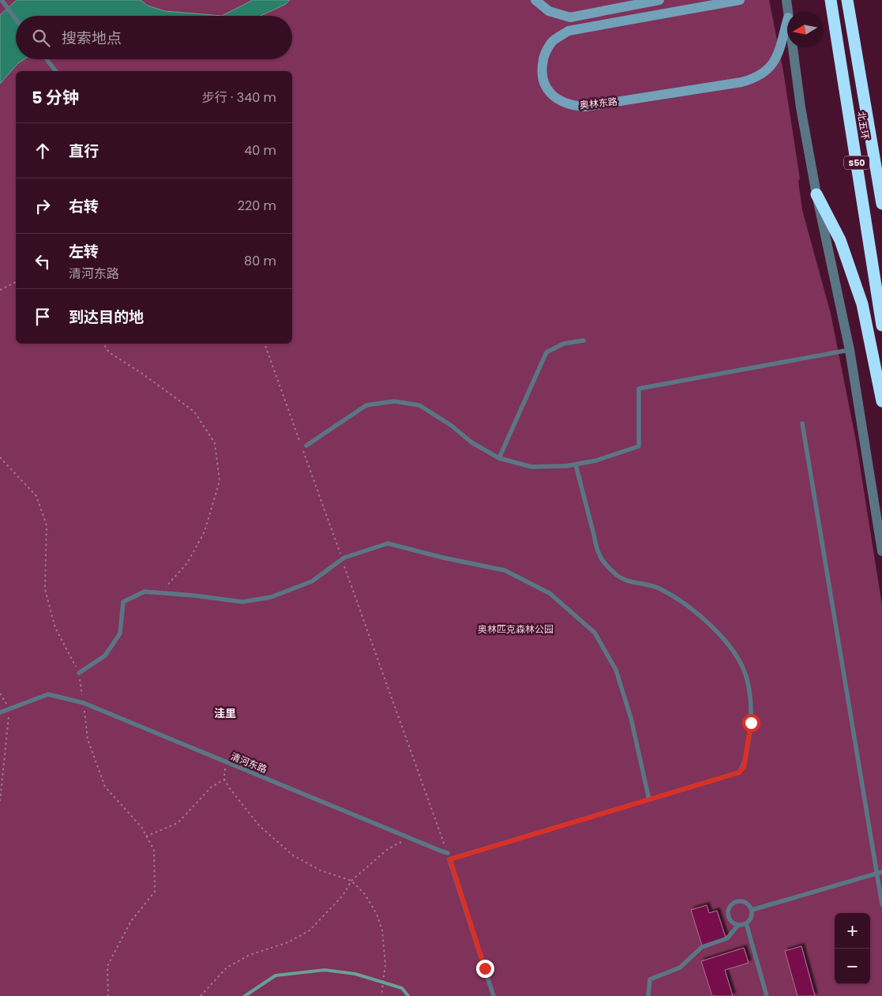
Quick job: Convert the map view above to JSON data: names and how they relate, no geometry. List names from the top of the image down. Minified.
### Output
{"streets":{"highway":["北五环","S50"],"main road":["奥林东路"],"lane":["清河东路"]},"districts":["洼里"],"parks":["奥林匹克森林公园"],"north":"left","page":{"search":"搜索地点","heading":["5 分钟","步行 · 340 m"],"list":[["直行","40 m"],["右转","220 m"],["左转","清河东路","80 m"],"到达目的地"],"map_buttons":["+","−"]}}
